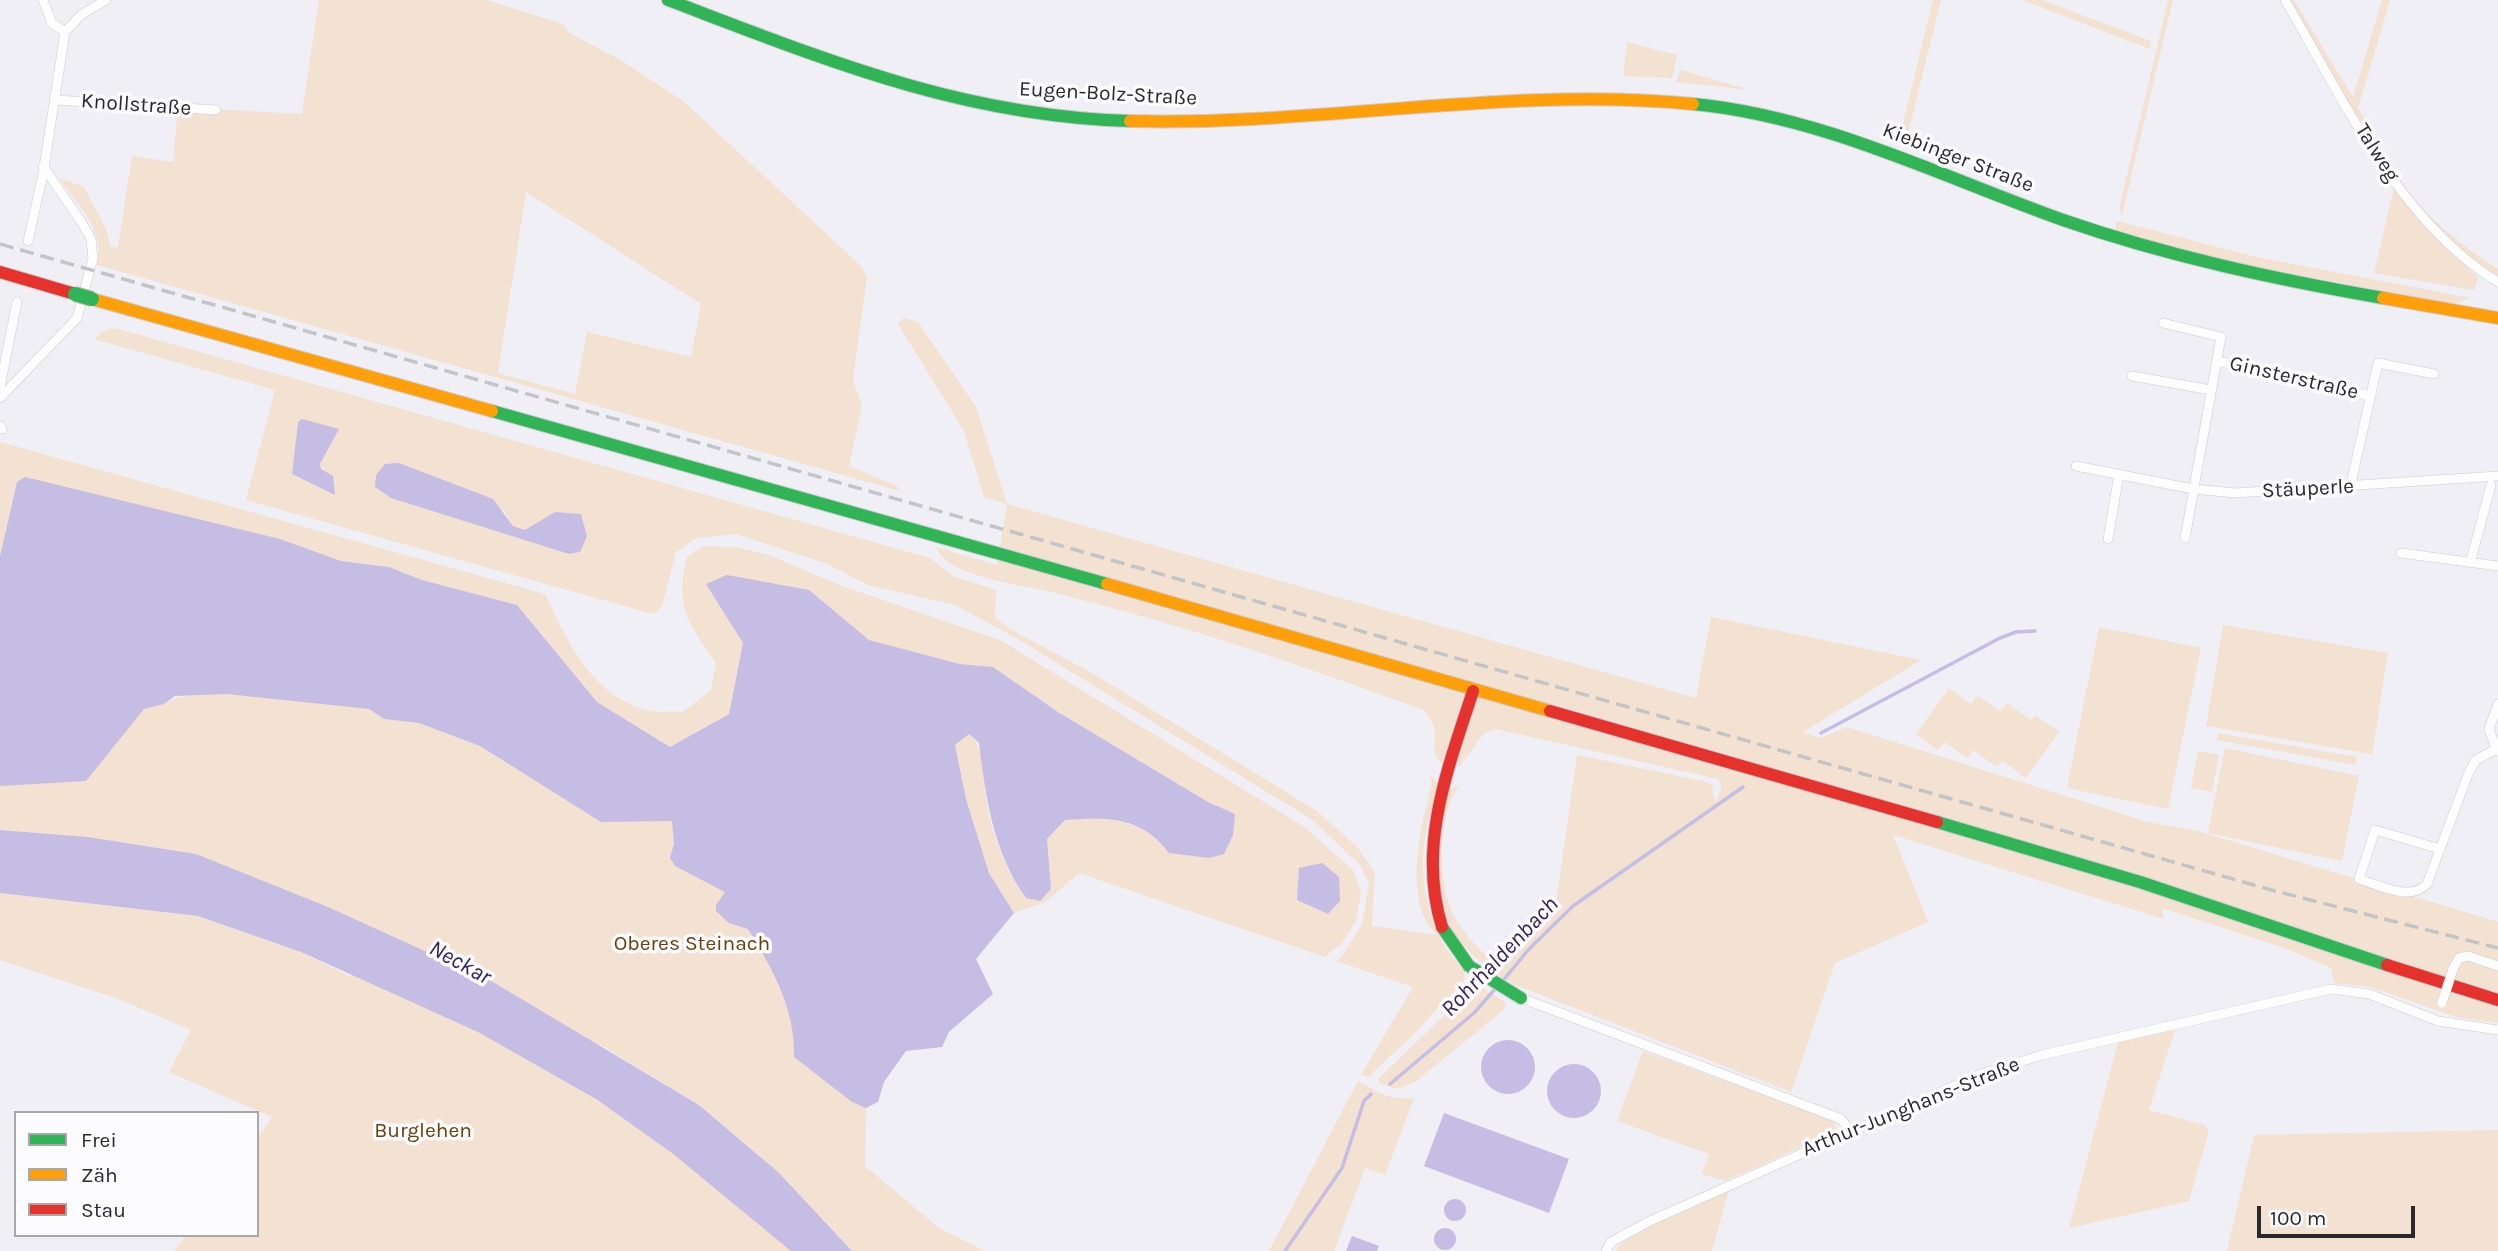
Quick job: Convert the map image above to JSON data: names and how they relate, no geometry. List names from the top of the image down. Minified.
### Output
{"streets":{"main road":["Eugen-Bolz-Straße","Kiebinger Straße"],"street":["Knollstraße","Talweg","Ginsterstraße","Stäuperle","Arthur-Junghans-Straße"]},"crossings":[["Eugen-Bolz-Straße","Kiebinger Straße"]],"water":["Rohrhaldenbach","Neckar"],"parks":["Oberes Steinach","Burglehen"],"legend":["Frei","Zäh","Stau"],"scale_bar":"100 m"}
